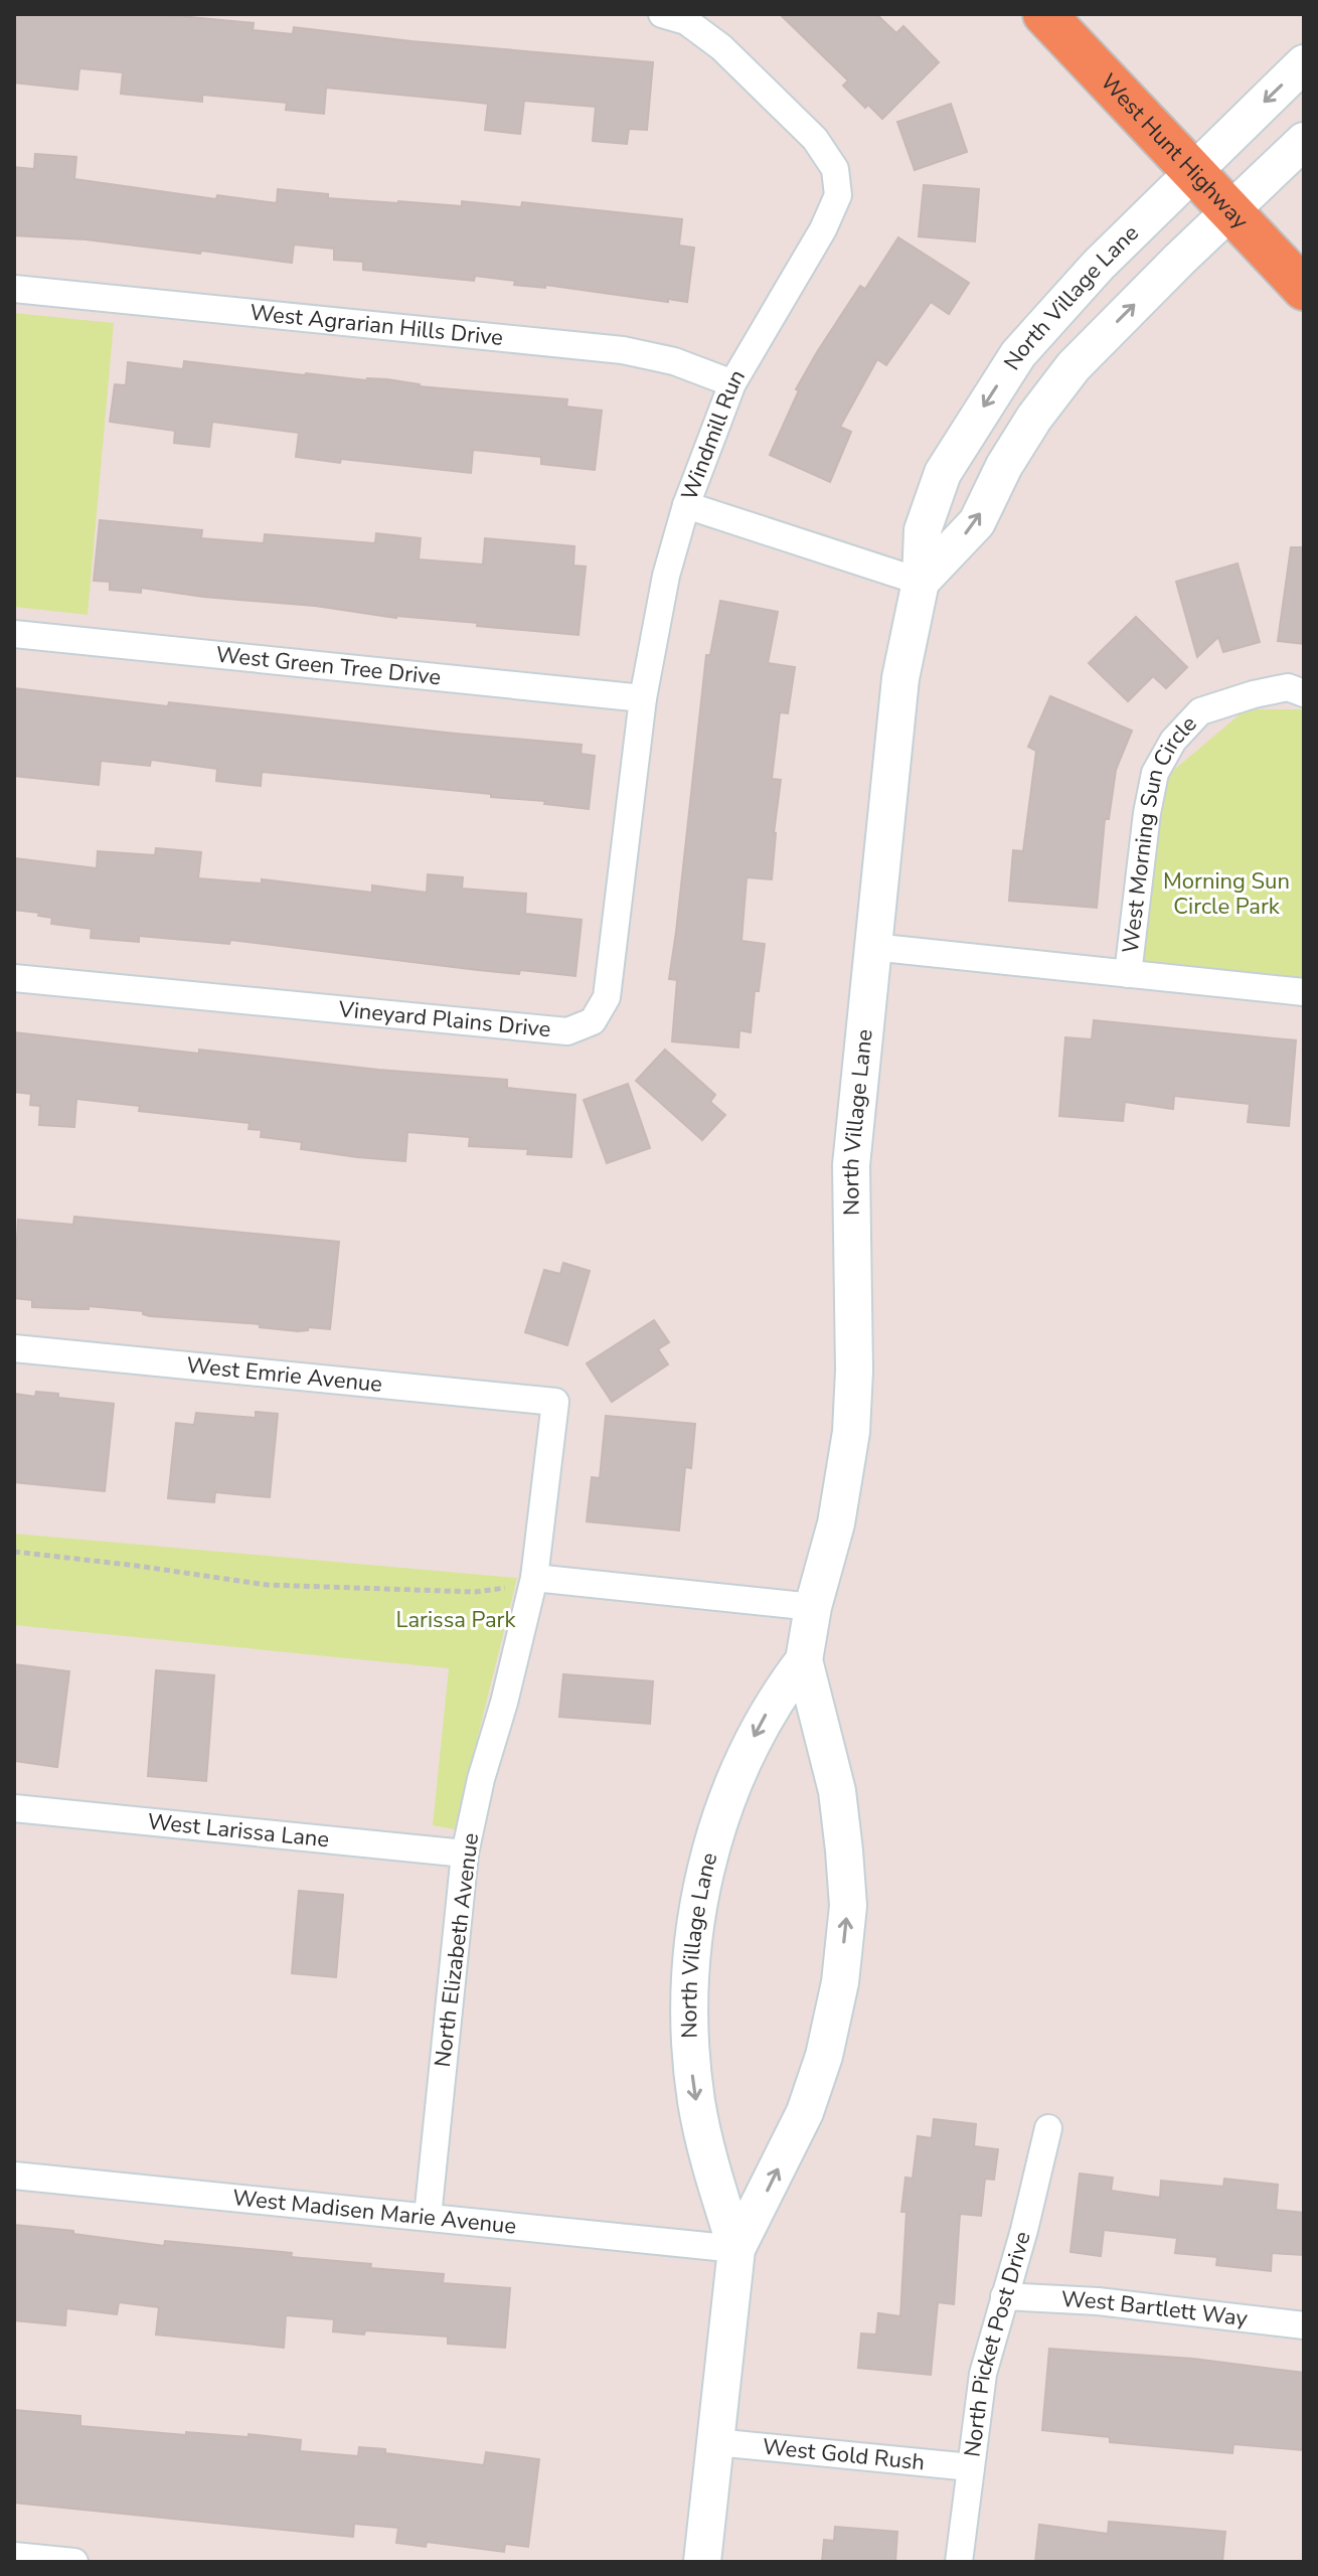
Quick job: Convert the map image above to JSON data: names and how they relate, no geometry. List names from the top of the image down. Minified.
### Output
{"streets":{"main road":["West Hunt Highway"],"street":["North Village Lane","West Agrarian Hills Drive","Windmill Run","West Green Tree Drive","West Morning Sun Circle","Vineyard Plains Drive","West Emrie Avenue","West Larissa Lane","North Elizabeth Avenue","West Madisen Marie Avenue","West Bartlett Way","North Picket Post Drive","West Gold Rush"]},"crossings":[["West Hunt Highway","North Village Lane"],["North Village Lane","West Morning Sun Circle"],["North Village Lane","West Madisen Marie Avenue"],["North Village Lane","West Gold Rush"],["West Agrarian Hills Drive","Windmill Run"],["Windmill Run","West Green Tree Drive"],["Windmill Run","Vineyard Plains Drive"],["West Green Tree Drive","Vineyard Plains Drive"],["West Emrie Avenue","North Elizabeth Avenue"],["West Larissa Lane","North Elizabeth Avenue"],["North Elizabeth Avenue","West Madisen Marie Avenue"],["West Bartlett Way","North Picket Post Drive"],["North Picket Post Drive","West Gold Rush"]],"parks":["Morning Sun Circle Park","Larissa Park"]}
